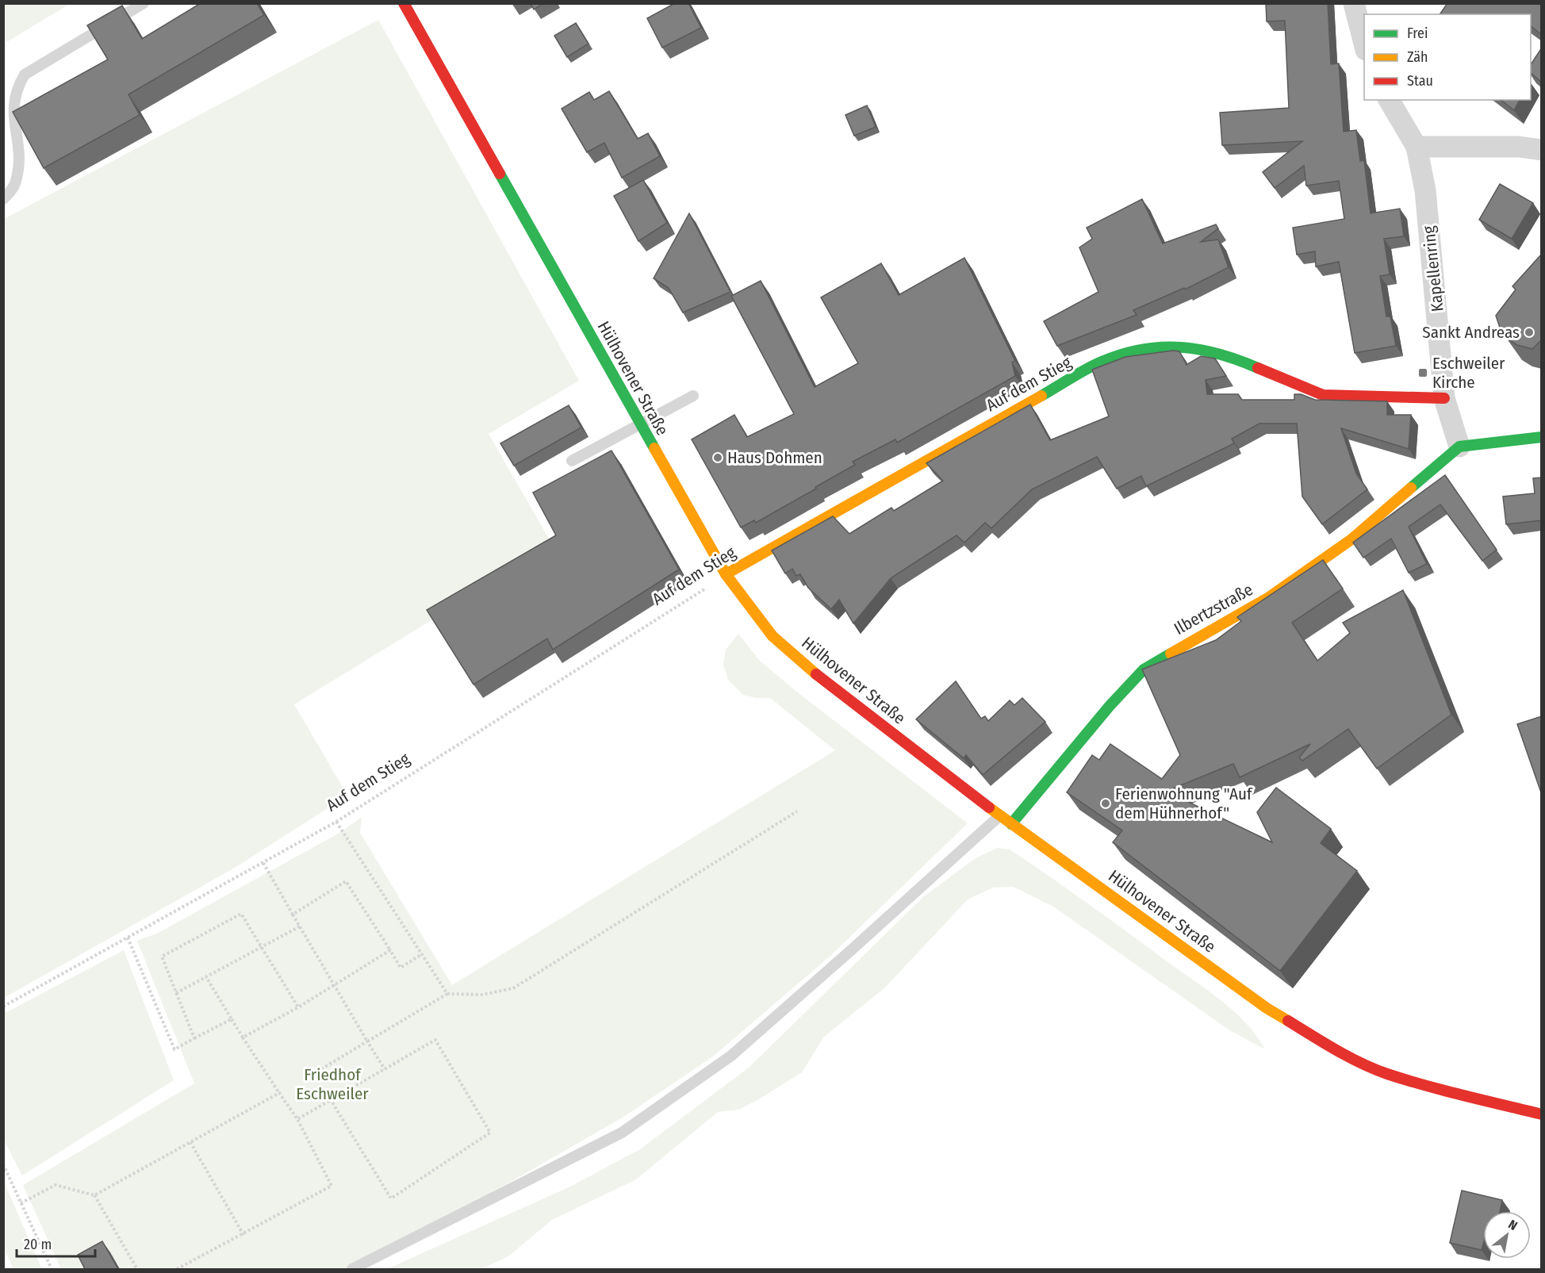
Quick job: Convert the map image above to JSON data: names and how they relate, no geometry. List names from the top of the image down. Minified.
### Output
{"streets":{"main road":["Hülhovener Straße","Auf dem Stieg","Ilbertzstraße"],"street":["Kapellenring"]},"crossings":[["Kapellenring","Auf dem Stieg"],["Kapellenring","Ilbertzstraße"],["Hülhovener Straße","Auf dem Stieg"],["Hülhovener Straße","Ilbertzstraße"]],"parks":["Friedhof Eschweiler"],"places":{"other":["Sankt Andreas","Haus Dohmen","Ferienwohnung \"Auf dem Hühnerhof\""],"transit":["Eschweiler Kirche"]},"legend":["Frei","Zäh","Stau"],"scale_bar":"20 m","north":"top right"}
